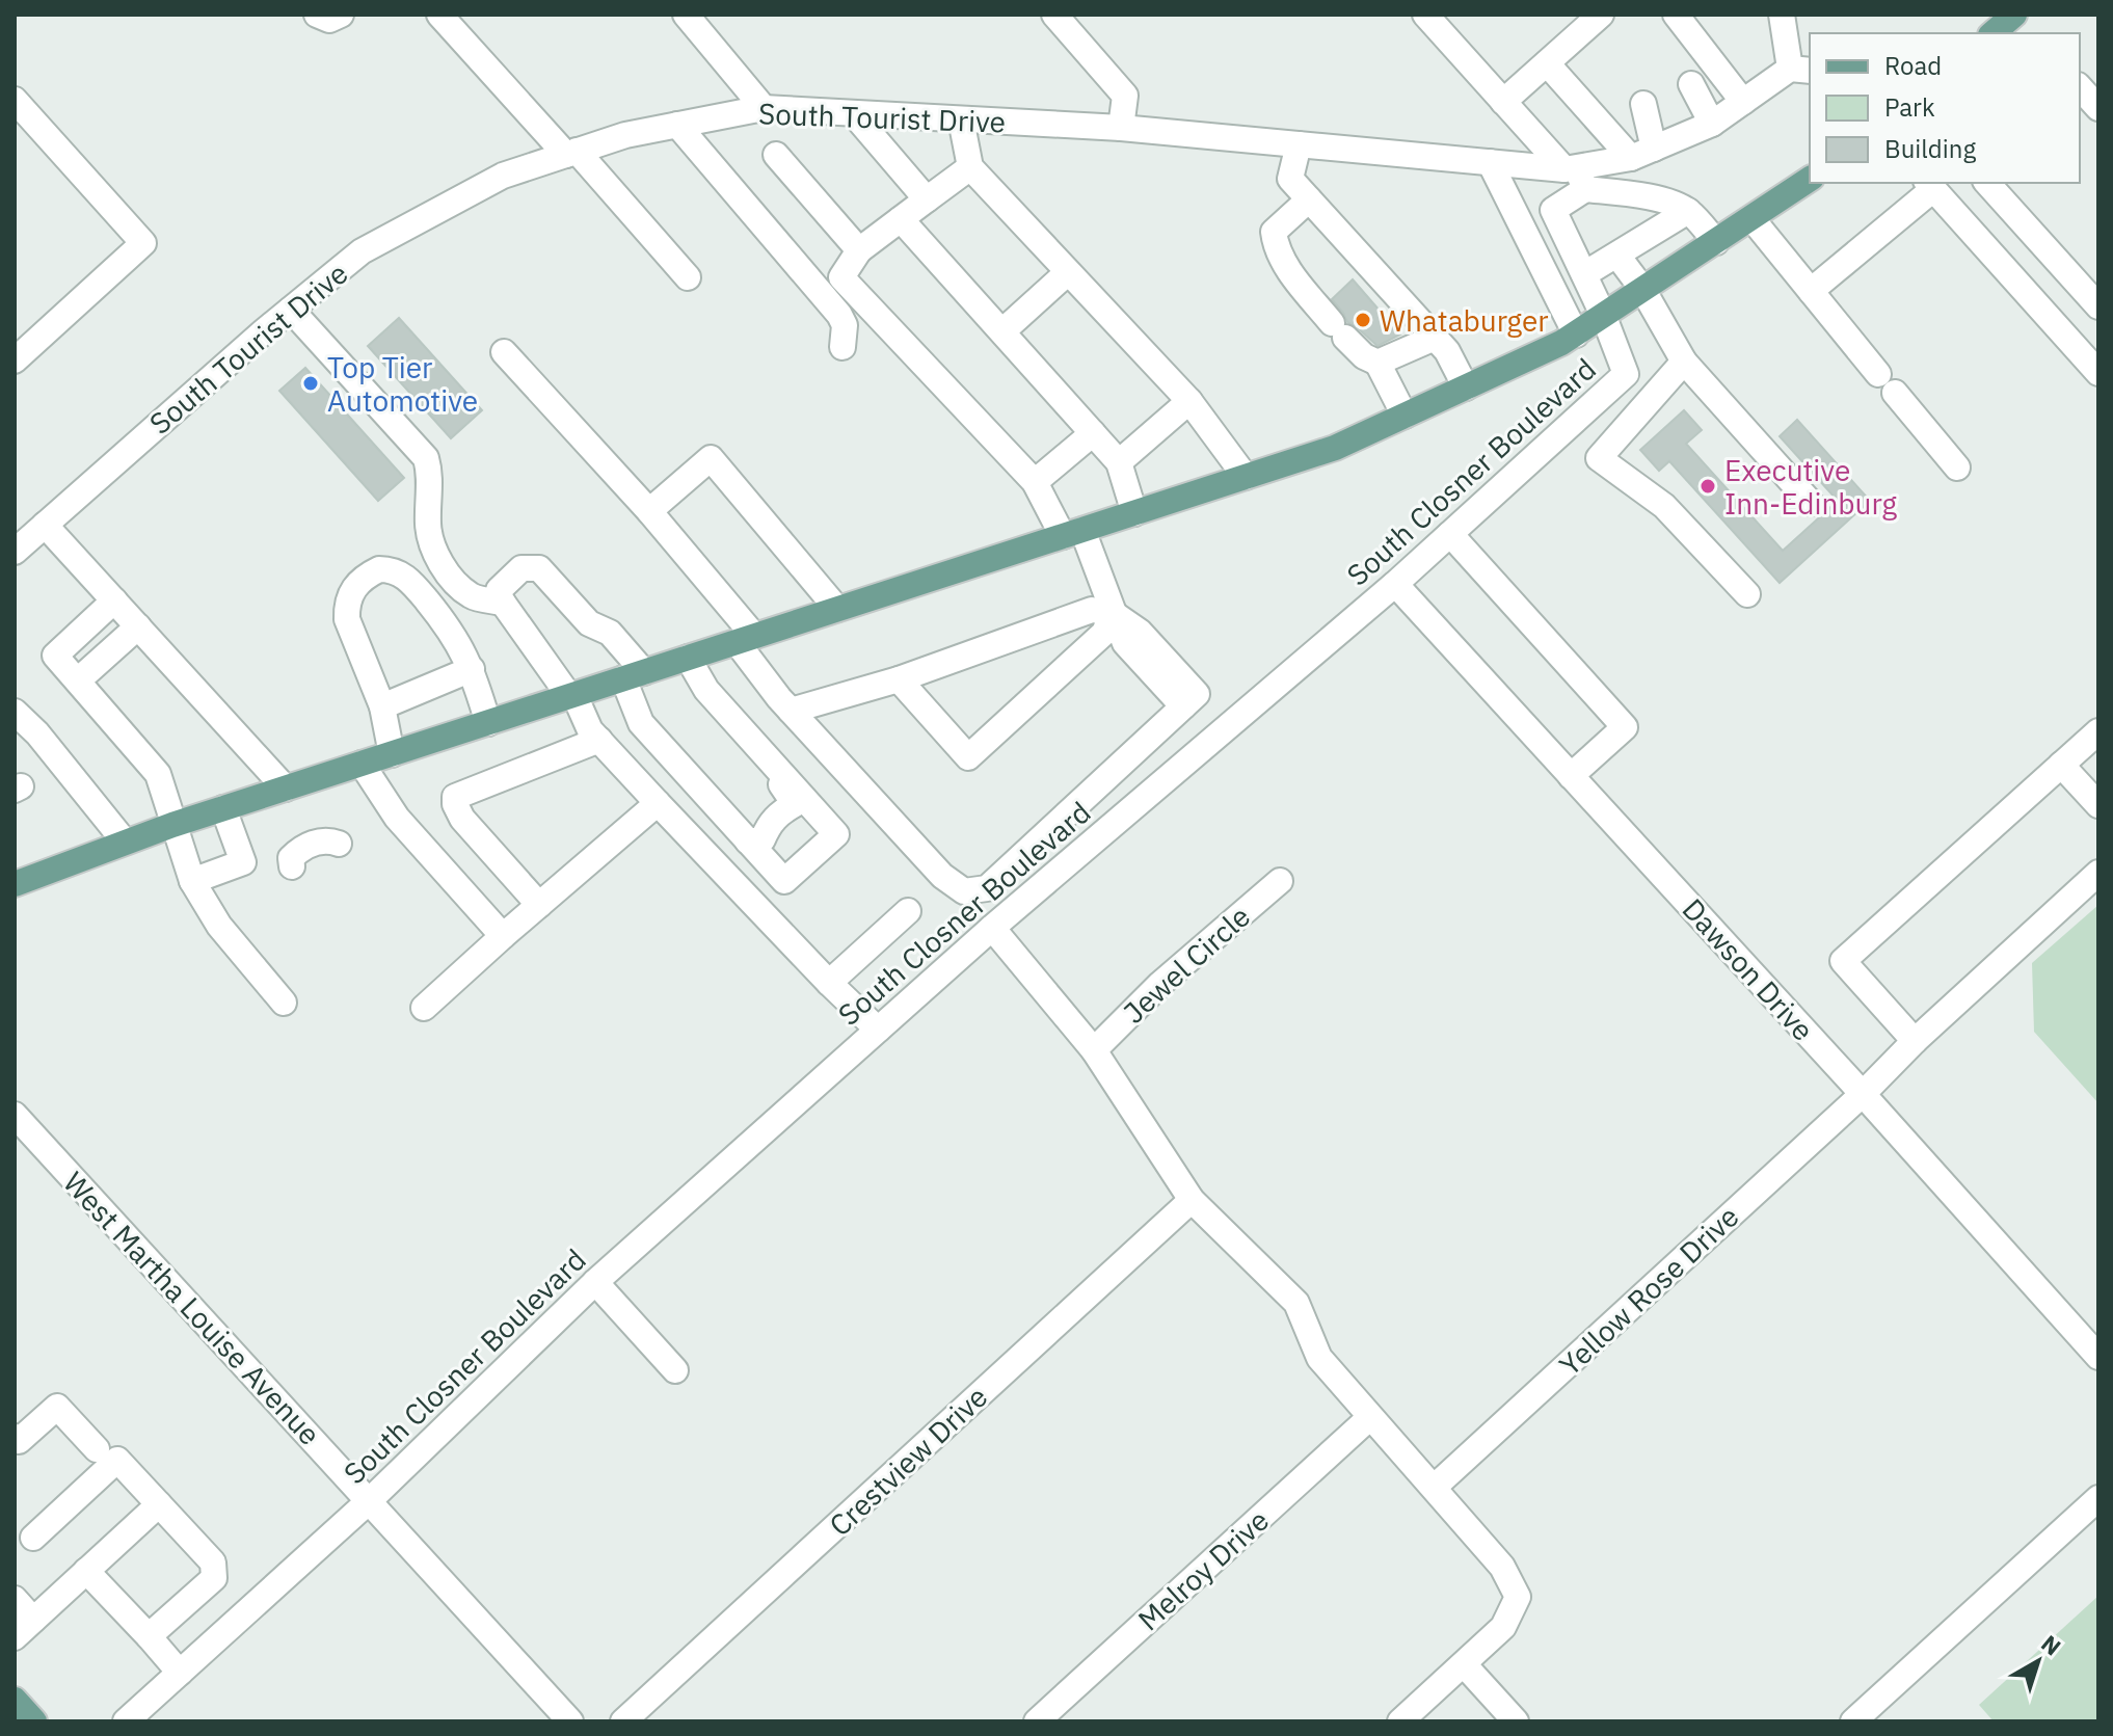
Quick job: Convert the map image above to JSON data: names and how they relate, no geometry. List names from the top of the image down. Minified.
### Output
{"streets":{"main road":["South Closner Boulevard"],"street":["South Tourist Drive","Jewel Circle","Dawson Drive","Yellow Rose Drive","West Martha Louise Avenue","Crestview Drive","Melroy Drive"]},"crossings":[["South Closner Boulevard","Dawson Drive"],["South Closner Boulevard","West Martha Louise Avenue"],["Dawson Drive","Yellow Rose Drive"]],"places":["Whataburger","Top Tier Automotive","Executive Inn-Edinburg"],"legend":["Road","Park","Building"],"north":"top right"}
